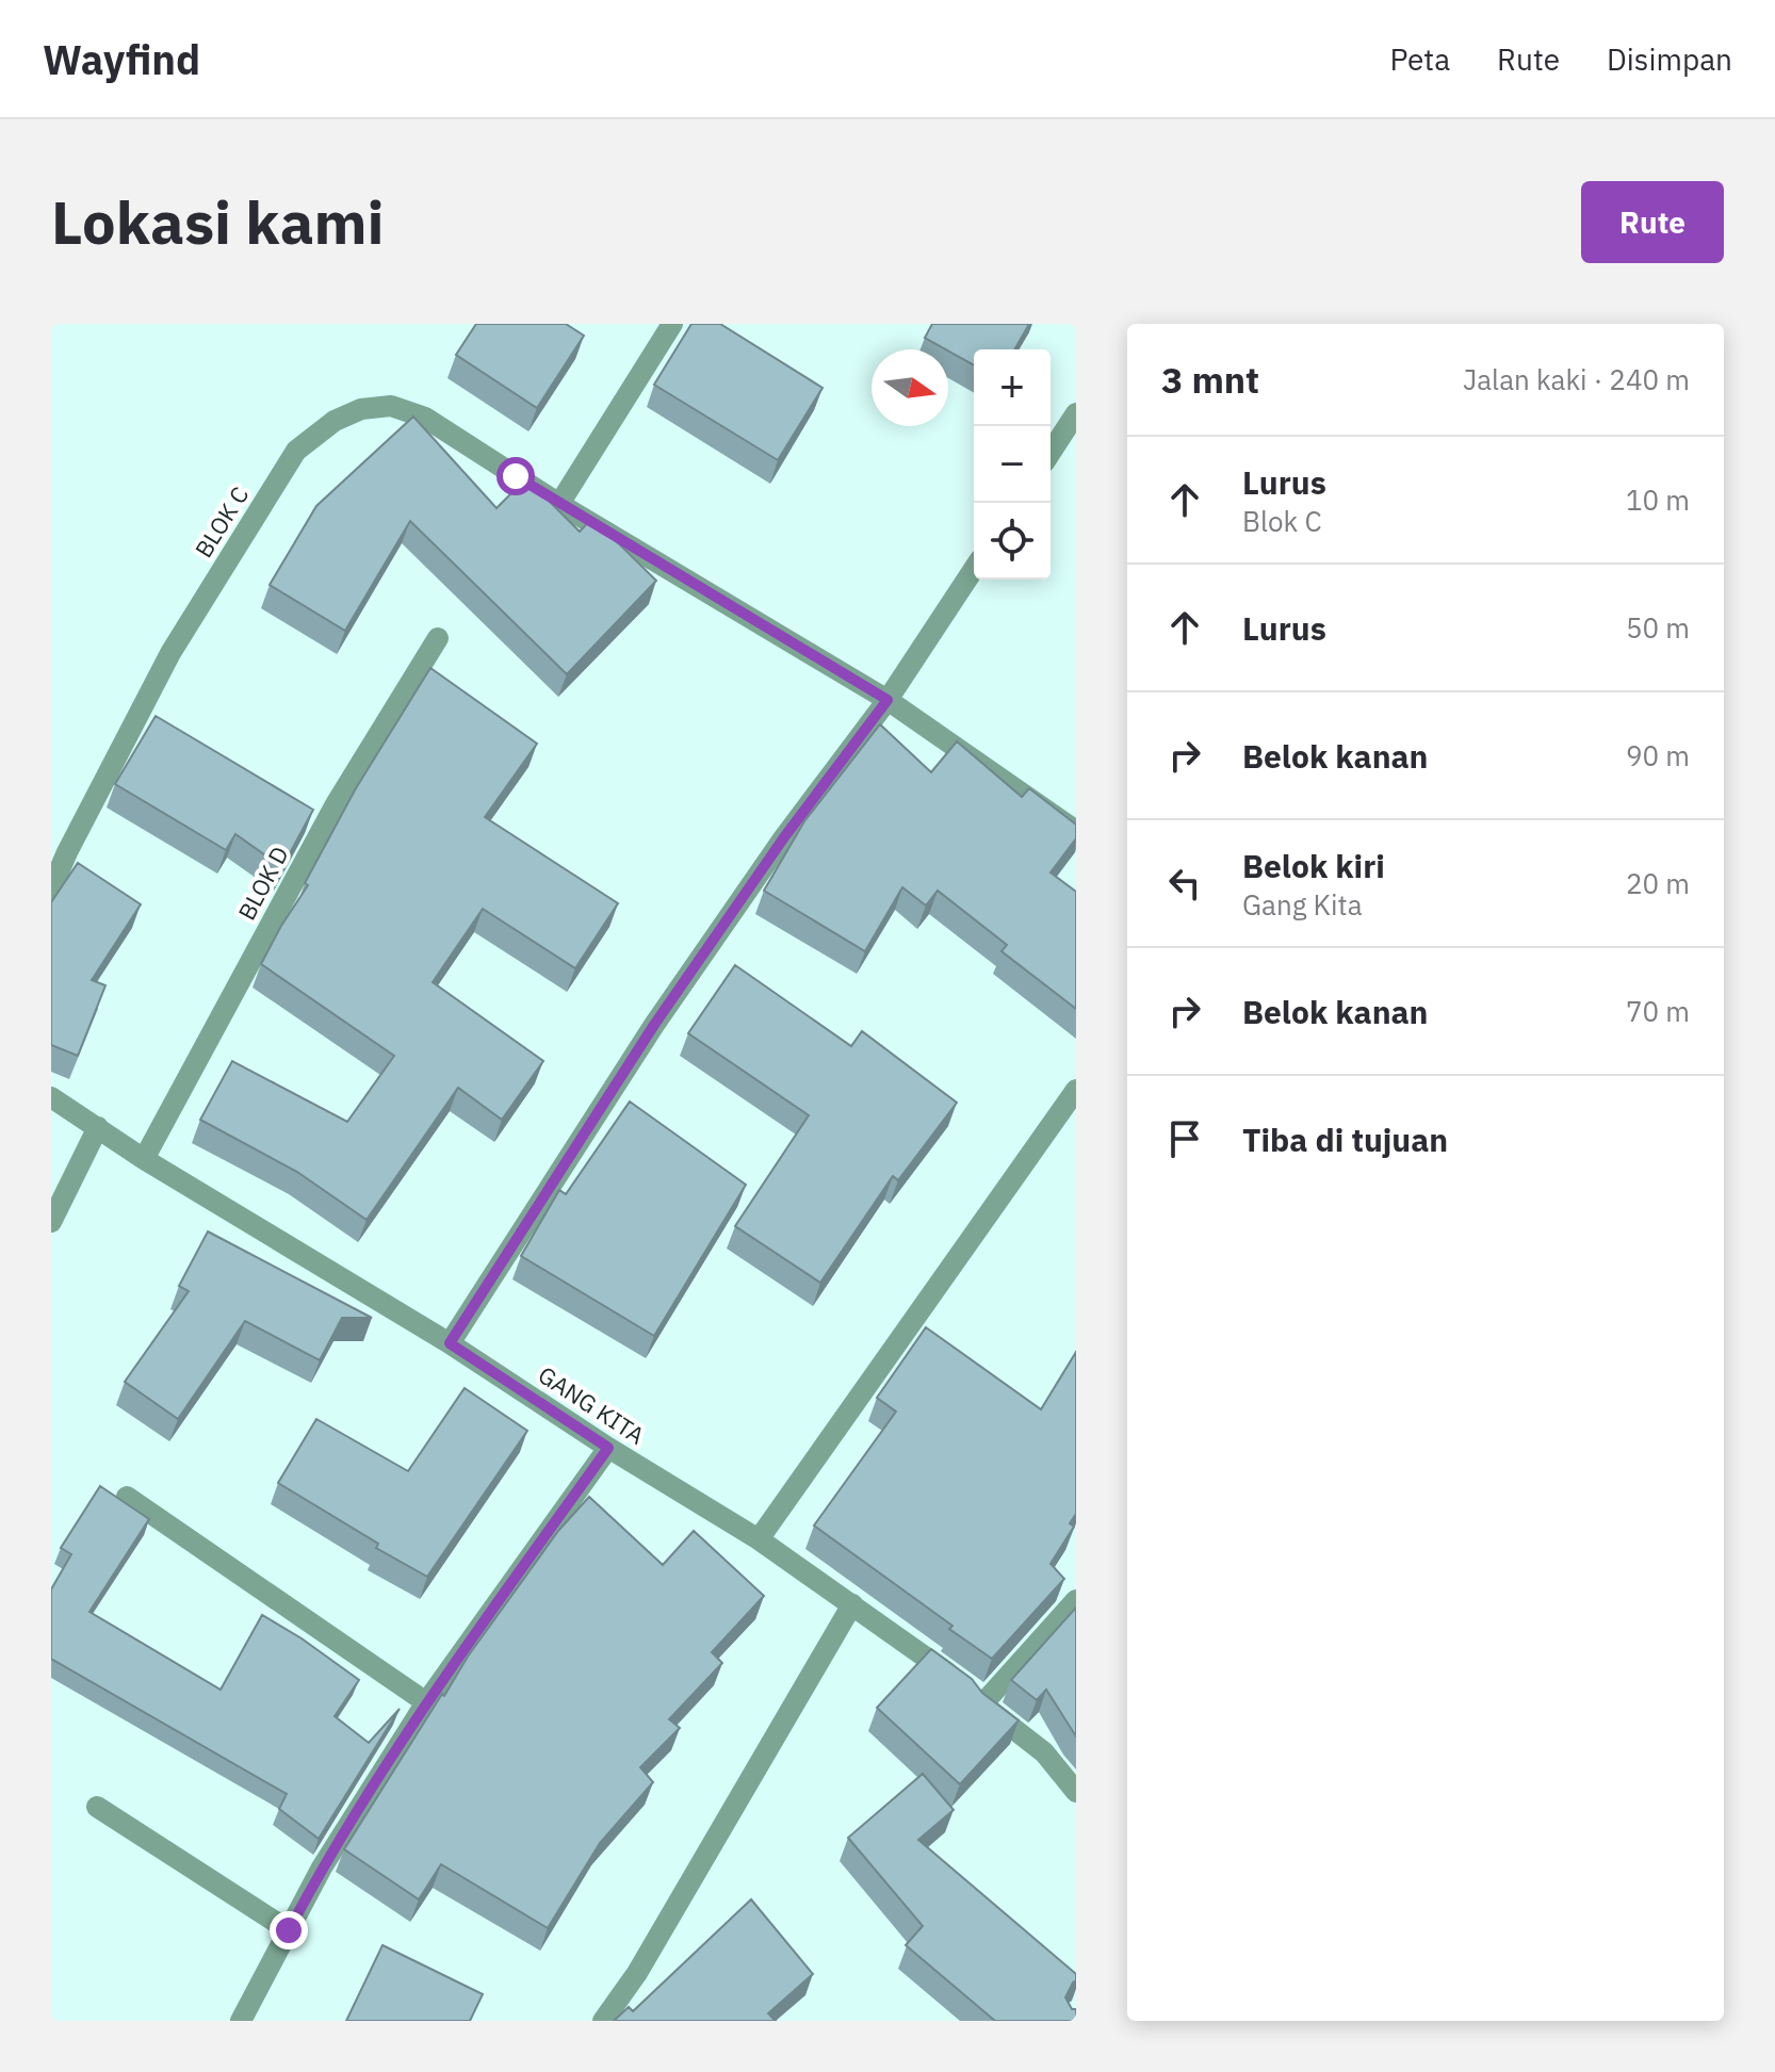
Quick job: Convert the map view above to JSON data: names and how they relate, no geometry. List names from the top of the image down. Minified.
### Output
{"streets":{"street":["BLOK C","BLOK D","GANG KITA"]},"crossings":[["BLOK D","GANG KITA"]],"north":"right","page":{"header":"Wayfind","nav":["Peta","Rute","Disimpan"],"buttons":"Rute","title":"Lokasi kami","heading":["3 mnt","Jalan kaki · 240 m"],"map_buttons":["+","−"],"list":[["Lurus","Blok C","10 m"],["Lurus","50 m"],["Belok kanan","90 m"],["Belok kiri","Gang Kita","20 m"],["Belok kanan","70 m"],"Tiba di tujuan"]}}
